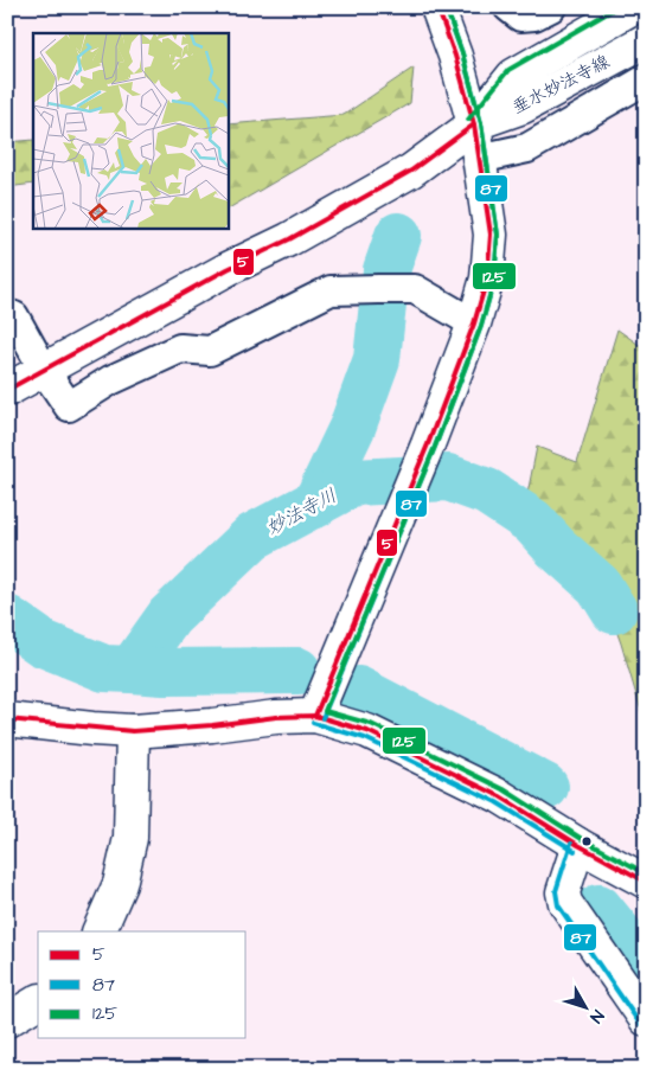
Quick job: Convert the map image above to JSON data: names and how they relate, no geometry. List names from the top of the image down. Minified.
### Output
{"streets":{"street":["垂水妙法寺線"]},"water":["妙法寺川"],"lines":["transit line 5","transit line 87","transit line 125"],"legend":["5","87","125"],"north":"bottom right"}
